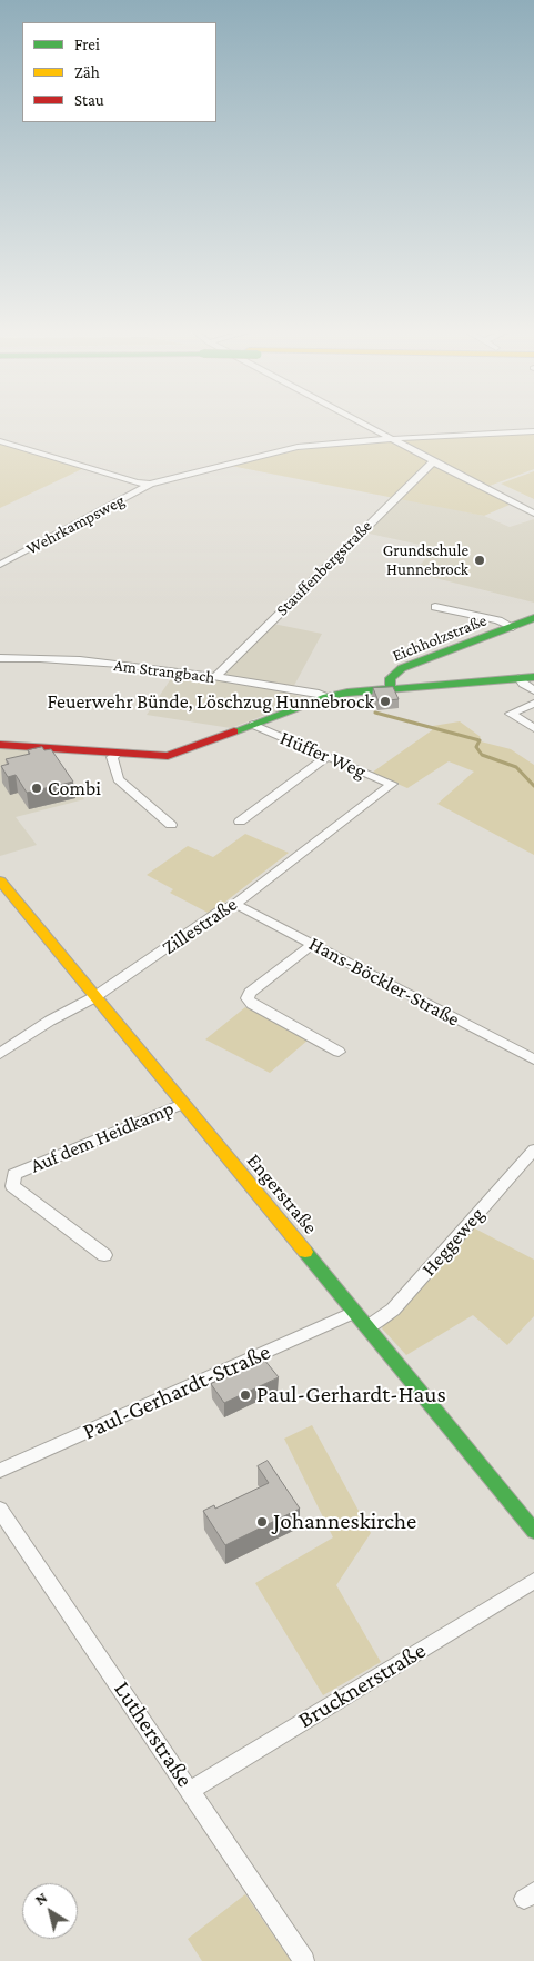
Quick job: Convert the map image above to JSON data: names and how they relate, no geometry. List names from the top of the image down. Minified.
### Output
{"streets":{"main road":["Eichholzstraße","Engerstraße"],"street":["Wehrkampsweg","Stauffenbergstraße","Am Strangbach","Hüffer Weg","Zillestraße","Hans-Böckler-Straße","Auf dem Heidkamp","Heggeweg","Paul-Gerhardt-Straße","Brucknerstraße","Lutherstraße"]},"crossings":[["Stauffenbergstraße","Am Strangbach"],["Hüffer Weg","Zillestraße"],["Zillestraße","Hans-Böckler-Straße"],["Zillestraße","Engerstraße"],["Auf dem Heidkamp","Engerstraße"],["Engerstraße","Heggeweg"],["Engerstraße","Paul-Gerhardt-Straße"],["Brucknerstraße","Lutherstraße"]],"places":["Grundschule Hunnebrock","Feuerwehr Bünde, Löschzug Hunnebrock","Combi","Paul-Gerhardt-Haus","Johanneskirche"],"legend":["Frei","Zäh","Stau"],"north":"top left"}
